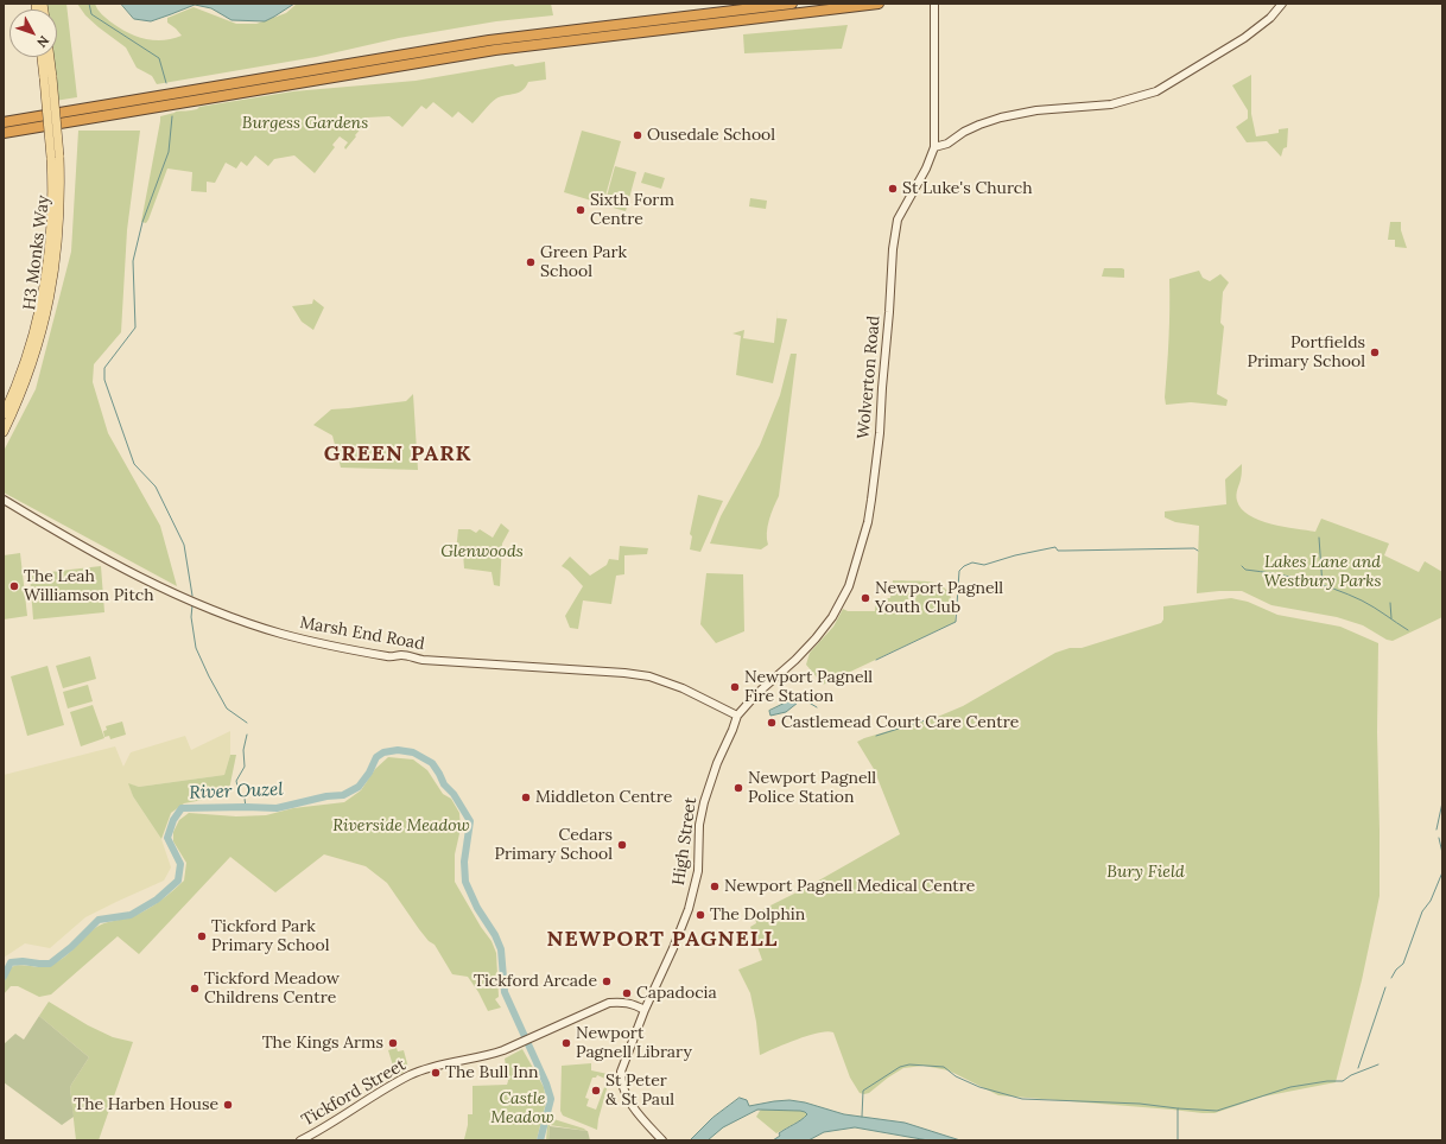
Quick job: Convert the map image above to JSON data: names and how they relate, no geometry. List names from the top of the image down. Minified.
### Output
{"streets":{"main road":["H3 Monks Way"],"street":["Wolverton Road","Marsh End Road","High Street","Tickford Street"]},"crossings":[["Wolverton Road","Marsh End Road"],["Wolverton Road","High Street"],["Marsh End Road","High Street"],["High Street","Tickford Street"]],"districts":["GREEN PARK","NEWPORT PAGNELL"],"water":["River Ouzel"],"parks":["Burgess Gardens","Glenwoods","Lakes Lane and Westbury Parks","Riverside Meadow","Bury Field","Castle Meadow"],"places":["Ousedale School","St Luke's Church","Sixth Form Centre","Green Park School","Portfields Primary School","The Leah Williamson Pitch","Newport Pagnell Youth Club","Newport Pagnell Fire Station","Castlemead Court Care Centre","Newport Pagnell Police Station","Middleton Centre","Cedars Primary School","Newport Pagnell Medical Centre","The Dolphin","Tickford Park Primary School","Tickford Arcade","Tickford Meadow Childrens Centre","Capadocia","The Kings Arms","Newport Pagnell Library","The Bull Inn","St Peter & St Paul","The Harben House"],"north":"bottom right"}
